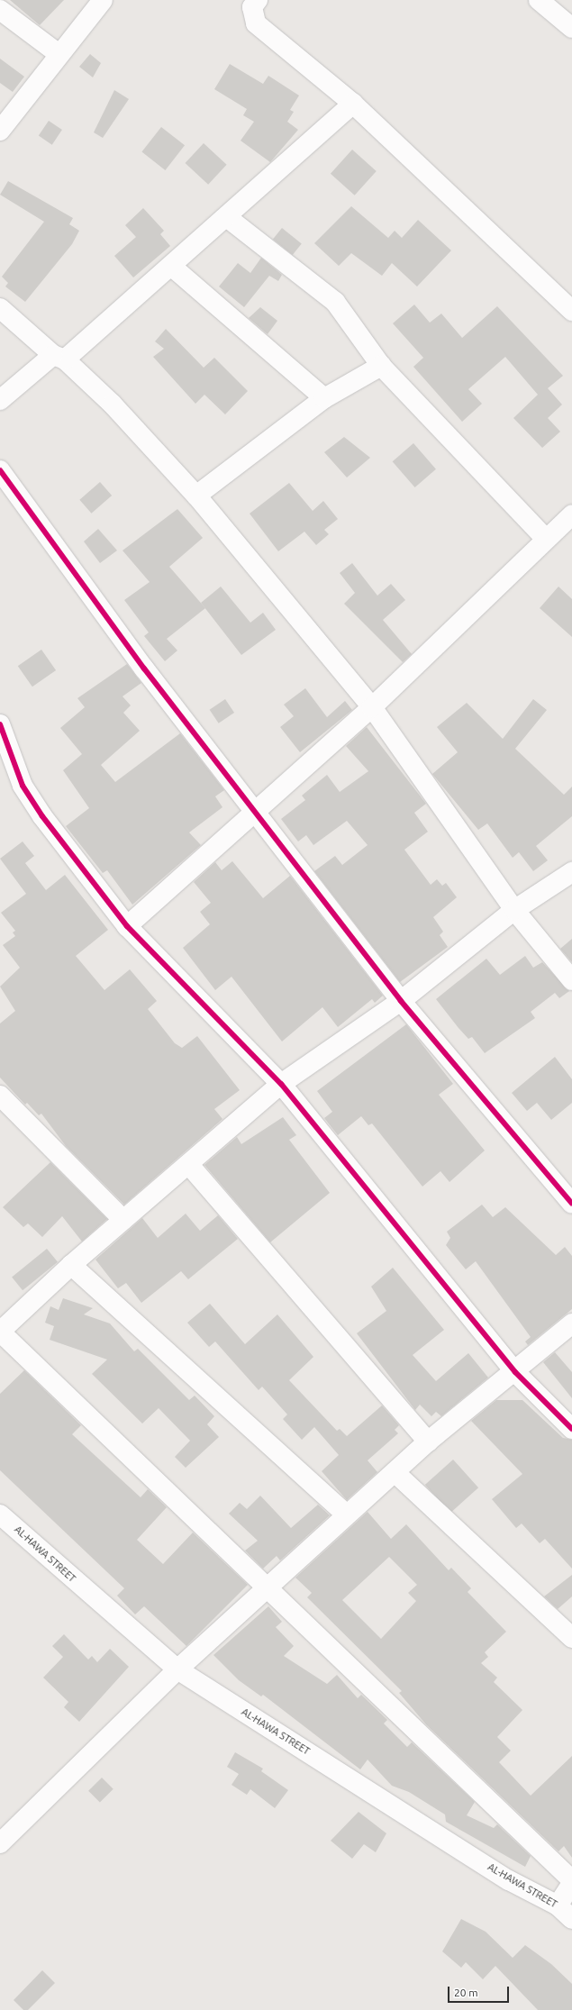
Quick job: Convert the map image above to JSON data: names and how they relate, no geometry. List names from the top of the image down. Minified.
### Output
{"streets":{"street":["AL-HAWA STREET"]},"scale_bar":"20 m"}
